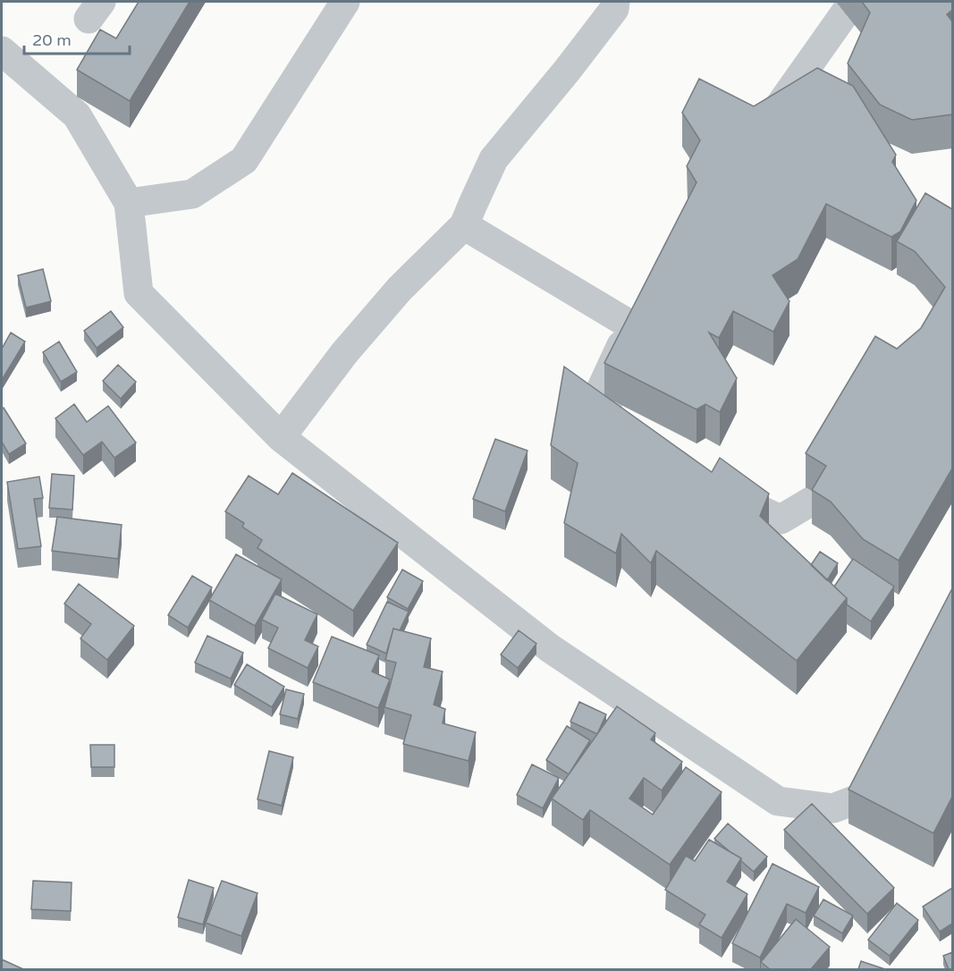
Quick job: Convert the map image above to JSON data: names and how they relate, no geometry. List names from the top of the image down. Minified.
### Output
{"scale_bar":"20 m"}
